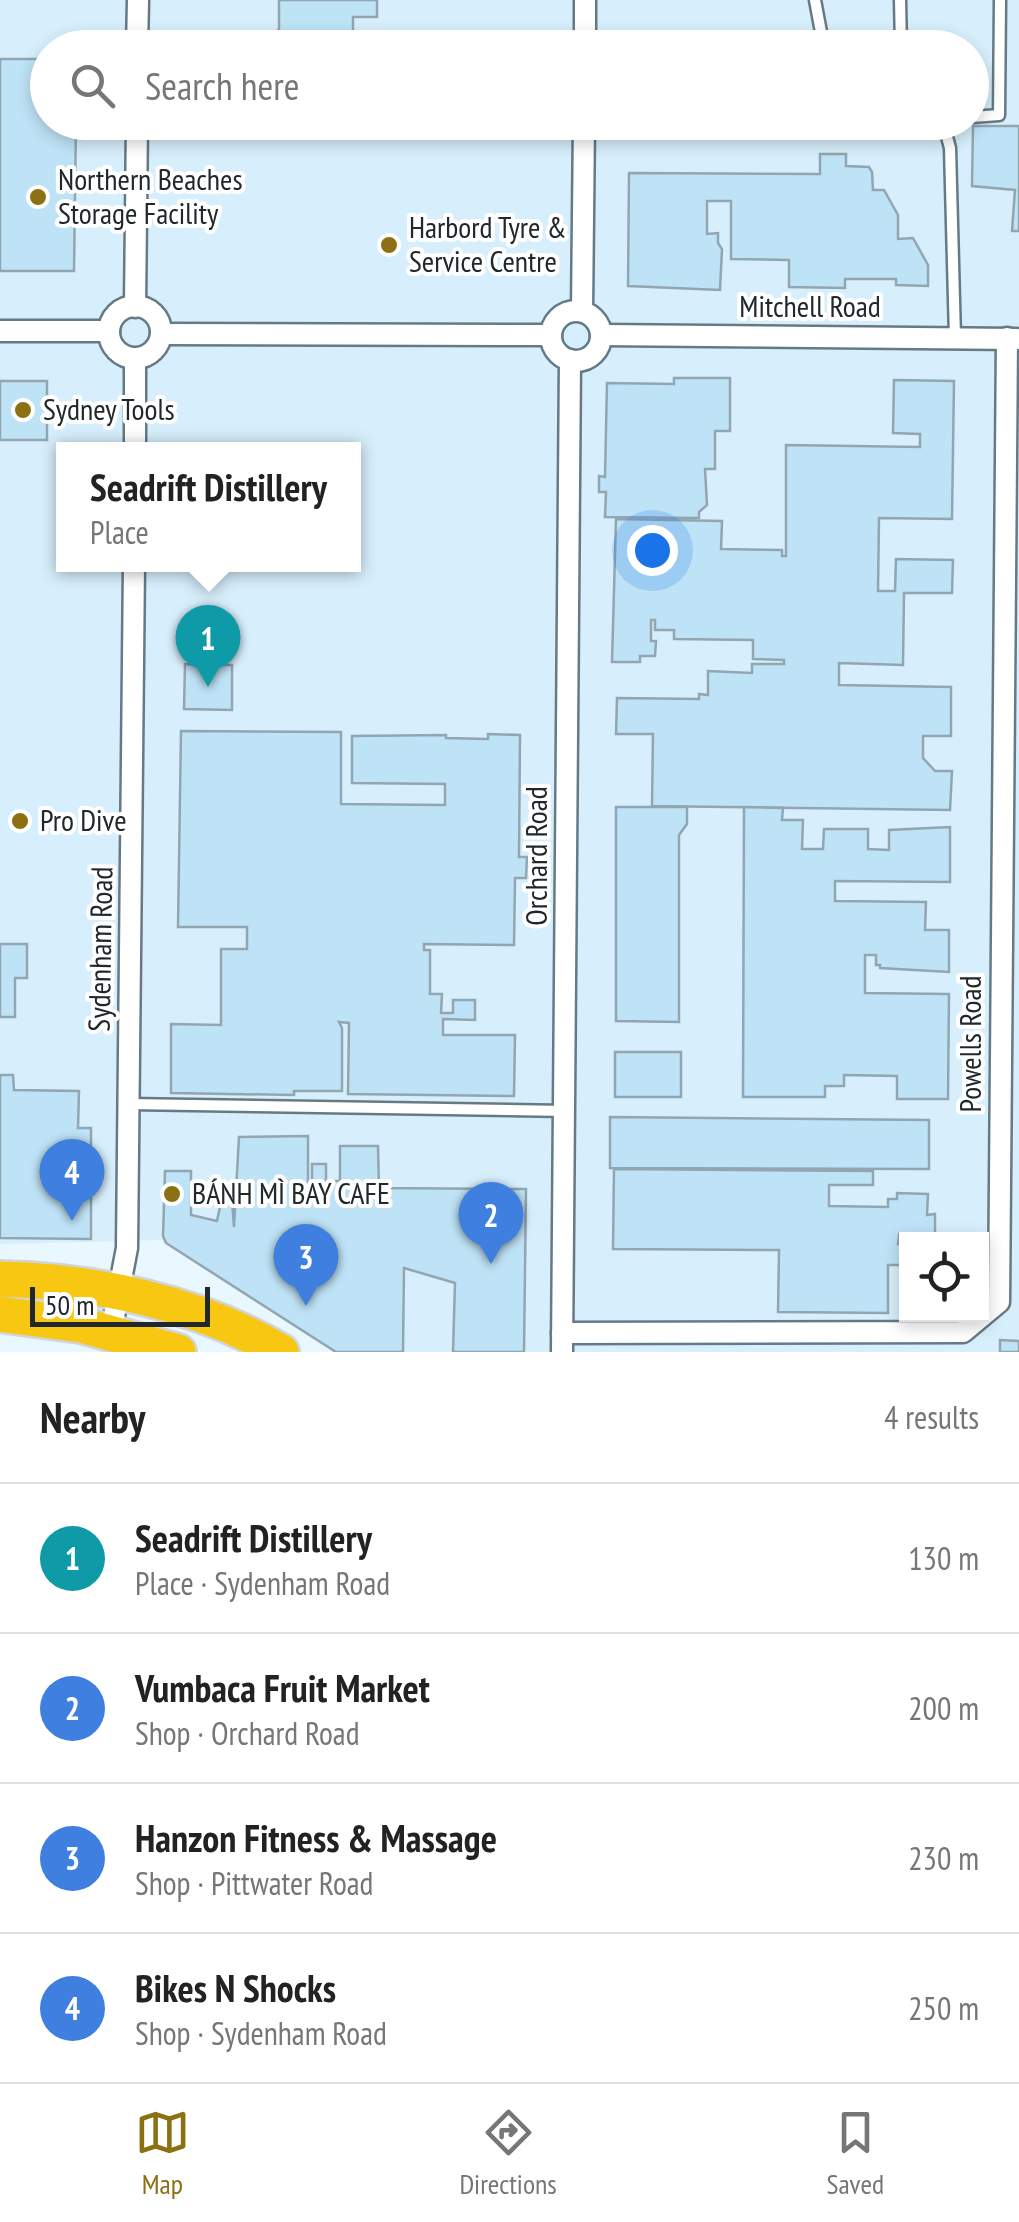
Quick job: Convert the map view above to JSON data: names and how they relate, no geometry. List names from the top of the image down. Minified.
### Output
{"streets":{"street":["Mitchell Road","Orchard Road","Sydenham Road","Powells Road"]},"crossings":[["Mitchell Road","Orchard Road"],["Mitchell Road","Powells Road"],["Orchard Road","Powells Road"]],"places":["Northern Beaches Storage Facility","Harbord Tyre & Service Centre","Sydney Tools","Pro Dive","BÁNH MÌ BAY CAFE"],"scale_bar":"50 m","page":{"search":"Search here","popup":["Seadrift Distillery","Place"],"pins":["1","4","2","3"],"scale":"50 m","heading":["Nearby","4 results"],"list":[{"mark":"1","name":"Seadrift Distillery","note":"Place · Sydenham Road","value":"130 m"},{"mark":"2","name":"Vumbaca Fruit Market","note":"Shop · Orchard Road","value":"200 m"},{"mark":"3","name":"Hanzon Fitness & Massage","note":"Shop · Pittwater Road","value":"230 m"},{"mark":"4","name":"Bikes N Shocks","note":"Shop · Sydenham Road","value":"250 m"}],"nav":["Map","Directions","Saved"]}}
